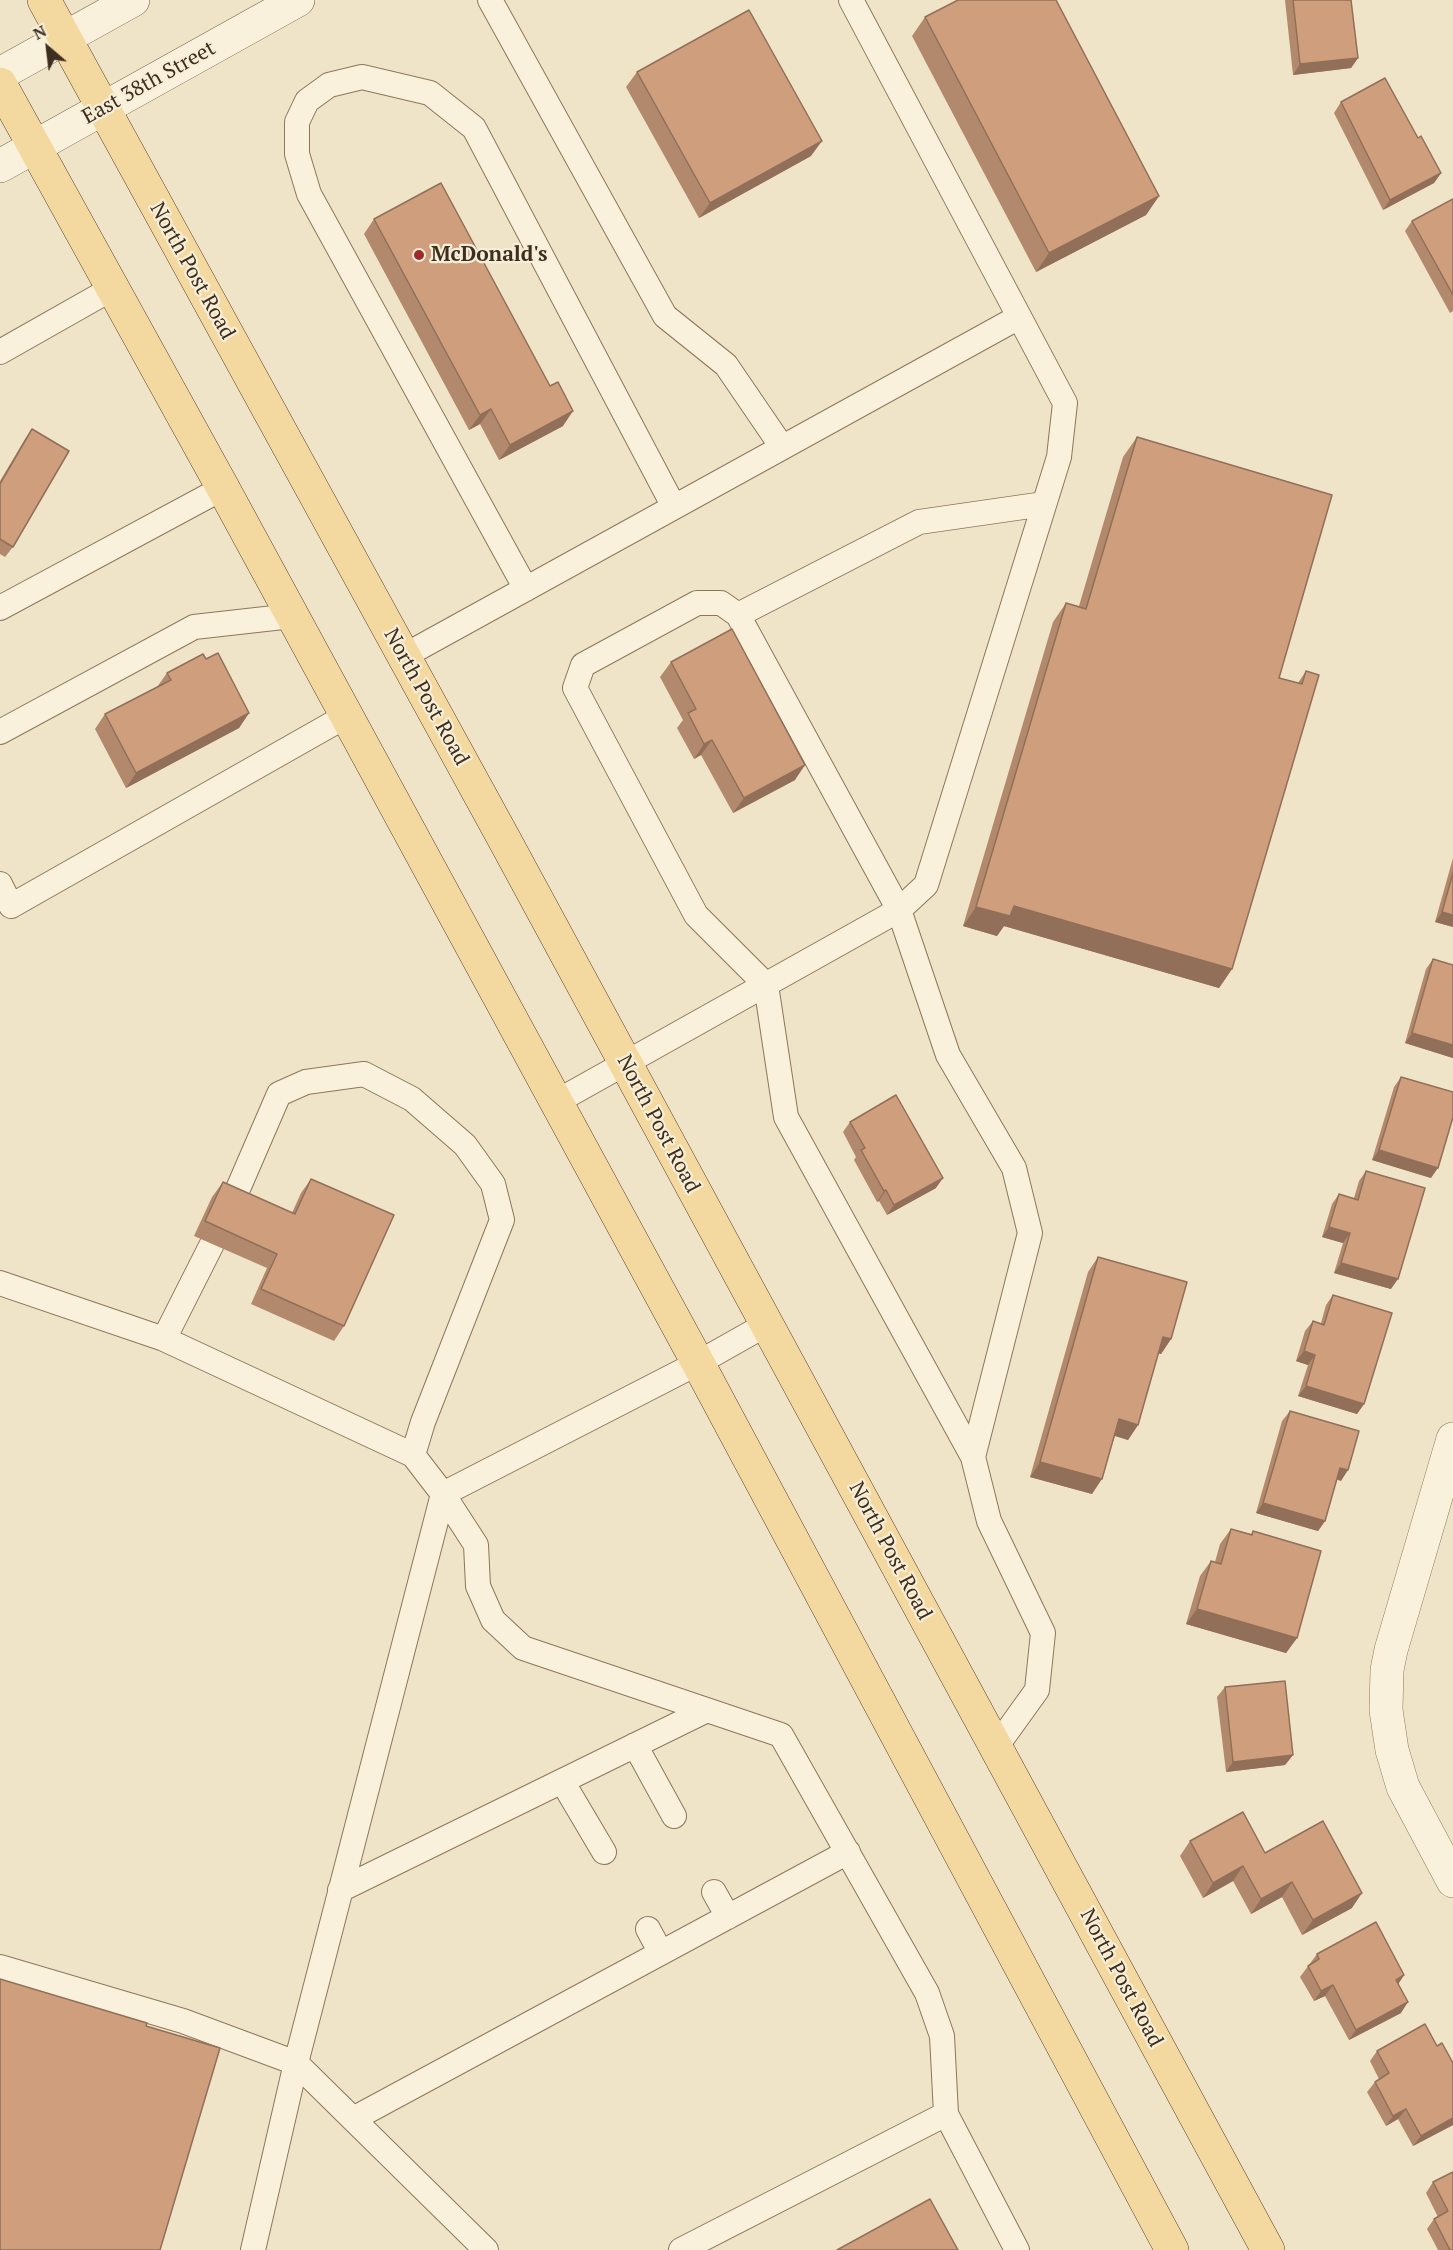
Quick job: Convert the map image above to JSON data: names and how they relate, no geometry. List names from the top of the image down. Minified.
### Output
{"streets":{"main road":["East 38th Street","North Post Road"]},"crossings":[["East 38th Street","North Post Road"]],"places":["McDonald's"],"north":"top left"}
